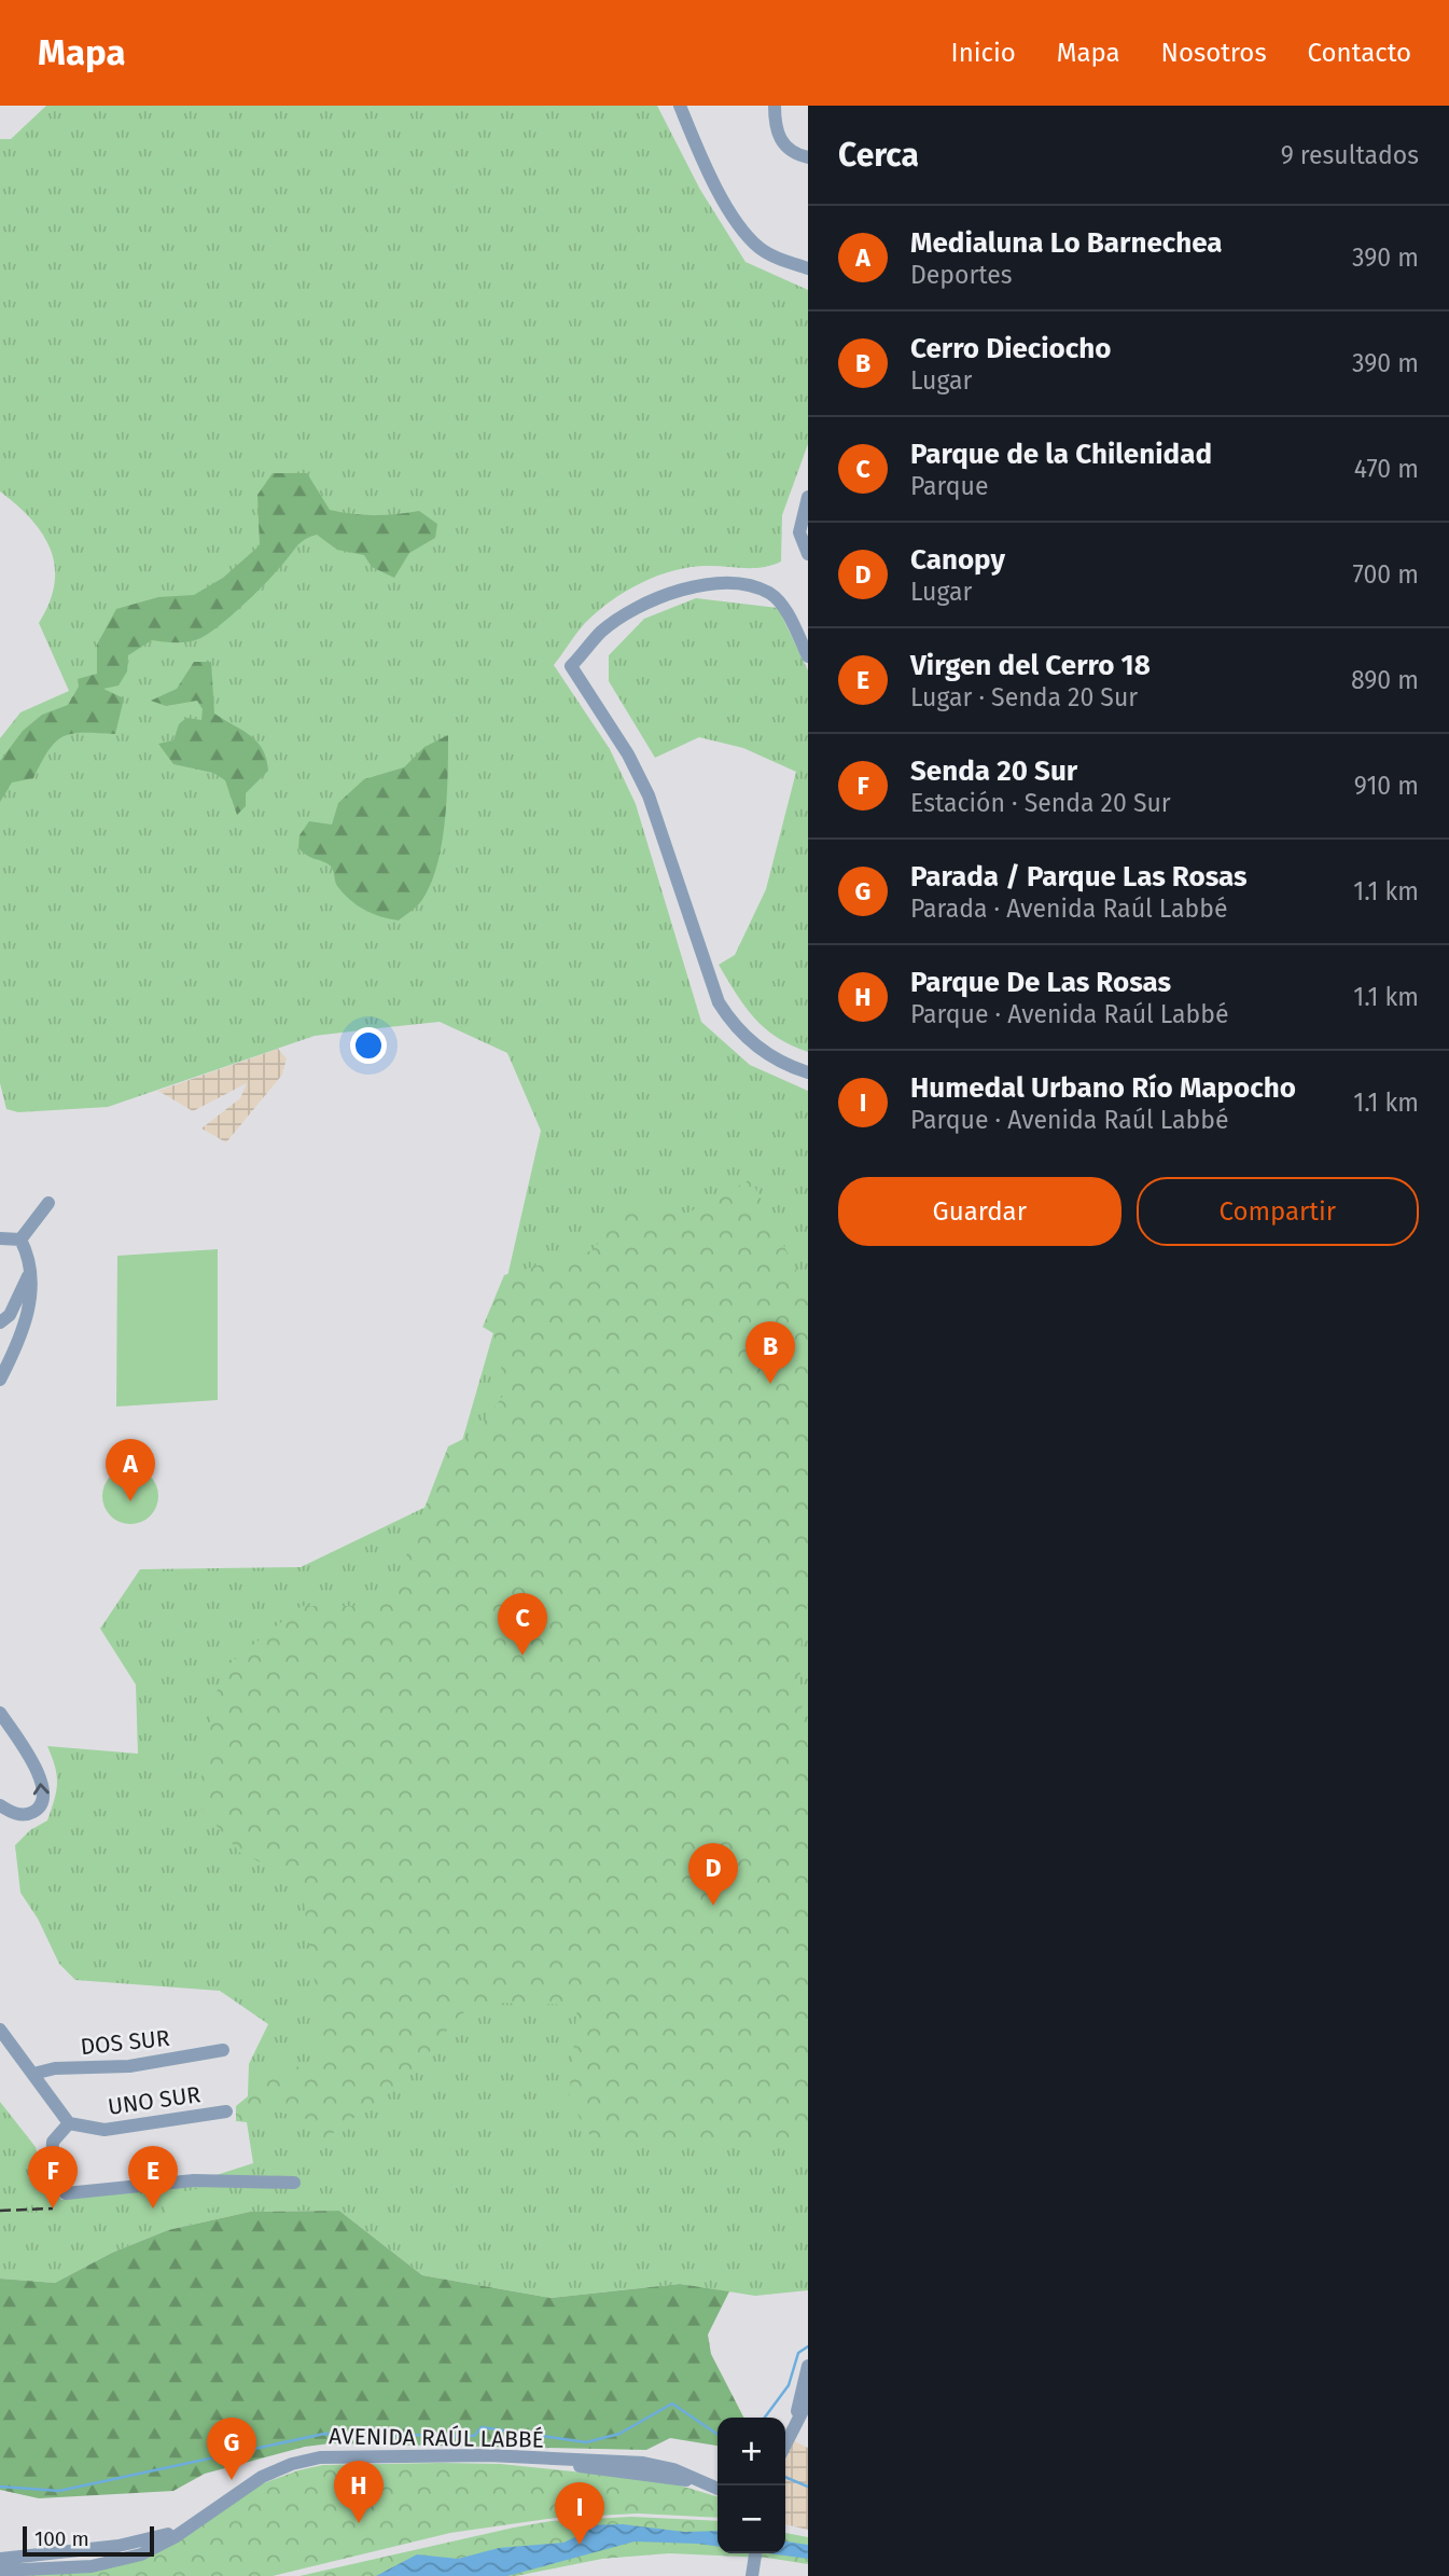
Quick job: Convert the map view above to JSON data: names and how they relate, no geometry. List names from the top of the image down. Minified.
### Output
{"streets":{"street":["DOS SUR","UNO SUR","AVENIDA RAÚL LABBÉ"]},"scale_bar":"100 m","page":{"header":"Mapa","nav":["Inicio","Mapa","Nosotros","Contacto"],"heading":["Cerca","9 resultados"],"list":[{"mark":"A","name":"Medialuna Lo Barnechea","note":"Deportes","value":"390 m"},{"mark":"B","name":"Cerro Dieciocho","note":"Lugar","value":"390 m"},{"mark":"C","name":"Parque de la Chilenidad","note":"Parque","value":"470 m"},{"mark":"D","name":"Canopy","note":"Lugar","value":"700 m"},{"mark":"E","name":"Virgen del Cerro 18","note":"Lugar · Senda 20 Sur","value":"890 m"},{"mark":"F","name":"Senda 20 Sur","note":"Estación · Senda 20 Sur","value":"910 m"},{"mark":"G","name":"Parada / Parque Las Rosas","note":"Parada · Avenida Raúl Labbé","value":"1.1 km"},{"mark":"H","name":"Parque De Las Rosas","note":"Parque · Avenida Raúl Labbé","value":"1.1 km"},{"mark":"I","name":"Humedal Urbano Río Mapocho","note":"Parque · Avenida Raúl Labbé","value":"1.1 km"}],"buttons":["Guardar","Compartir"],"pins":["B","A","C","D","E","F","G","H","I"],"map_buttons":["+","−"],"scale":"100 m"}}
